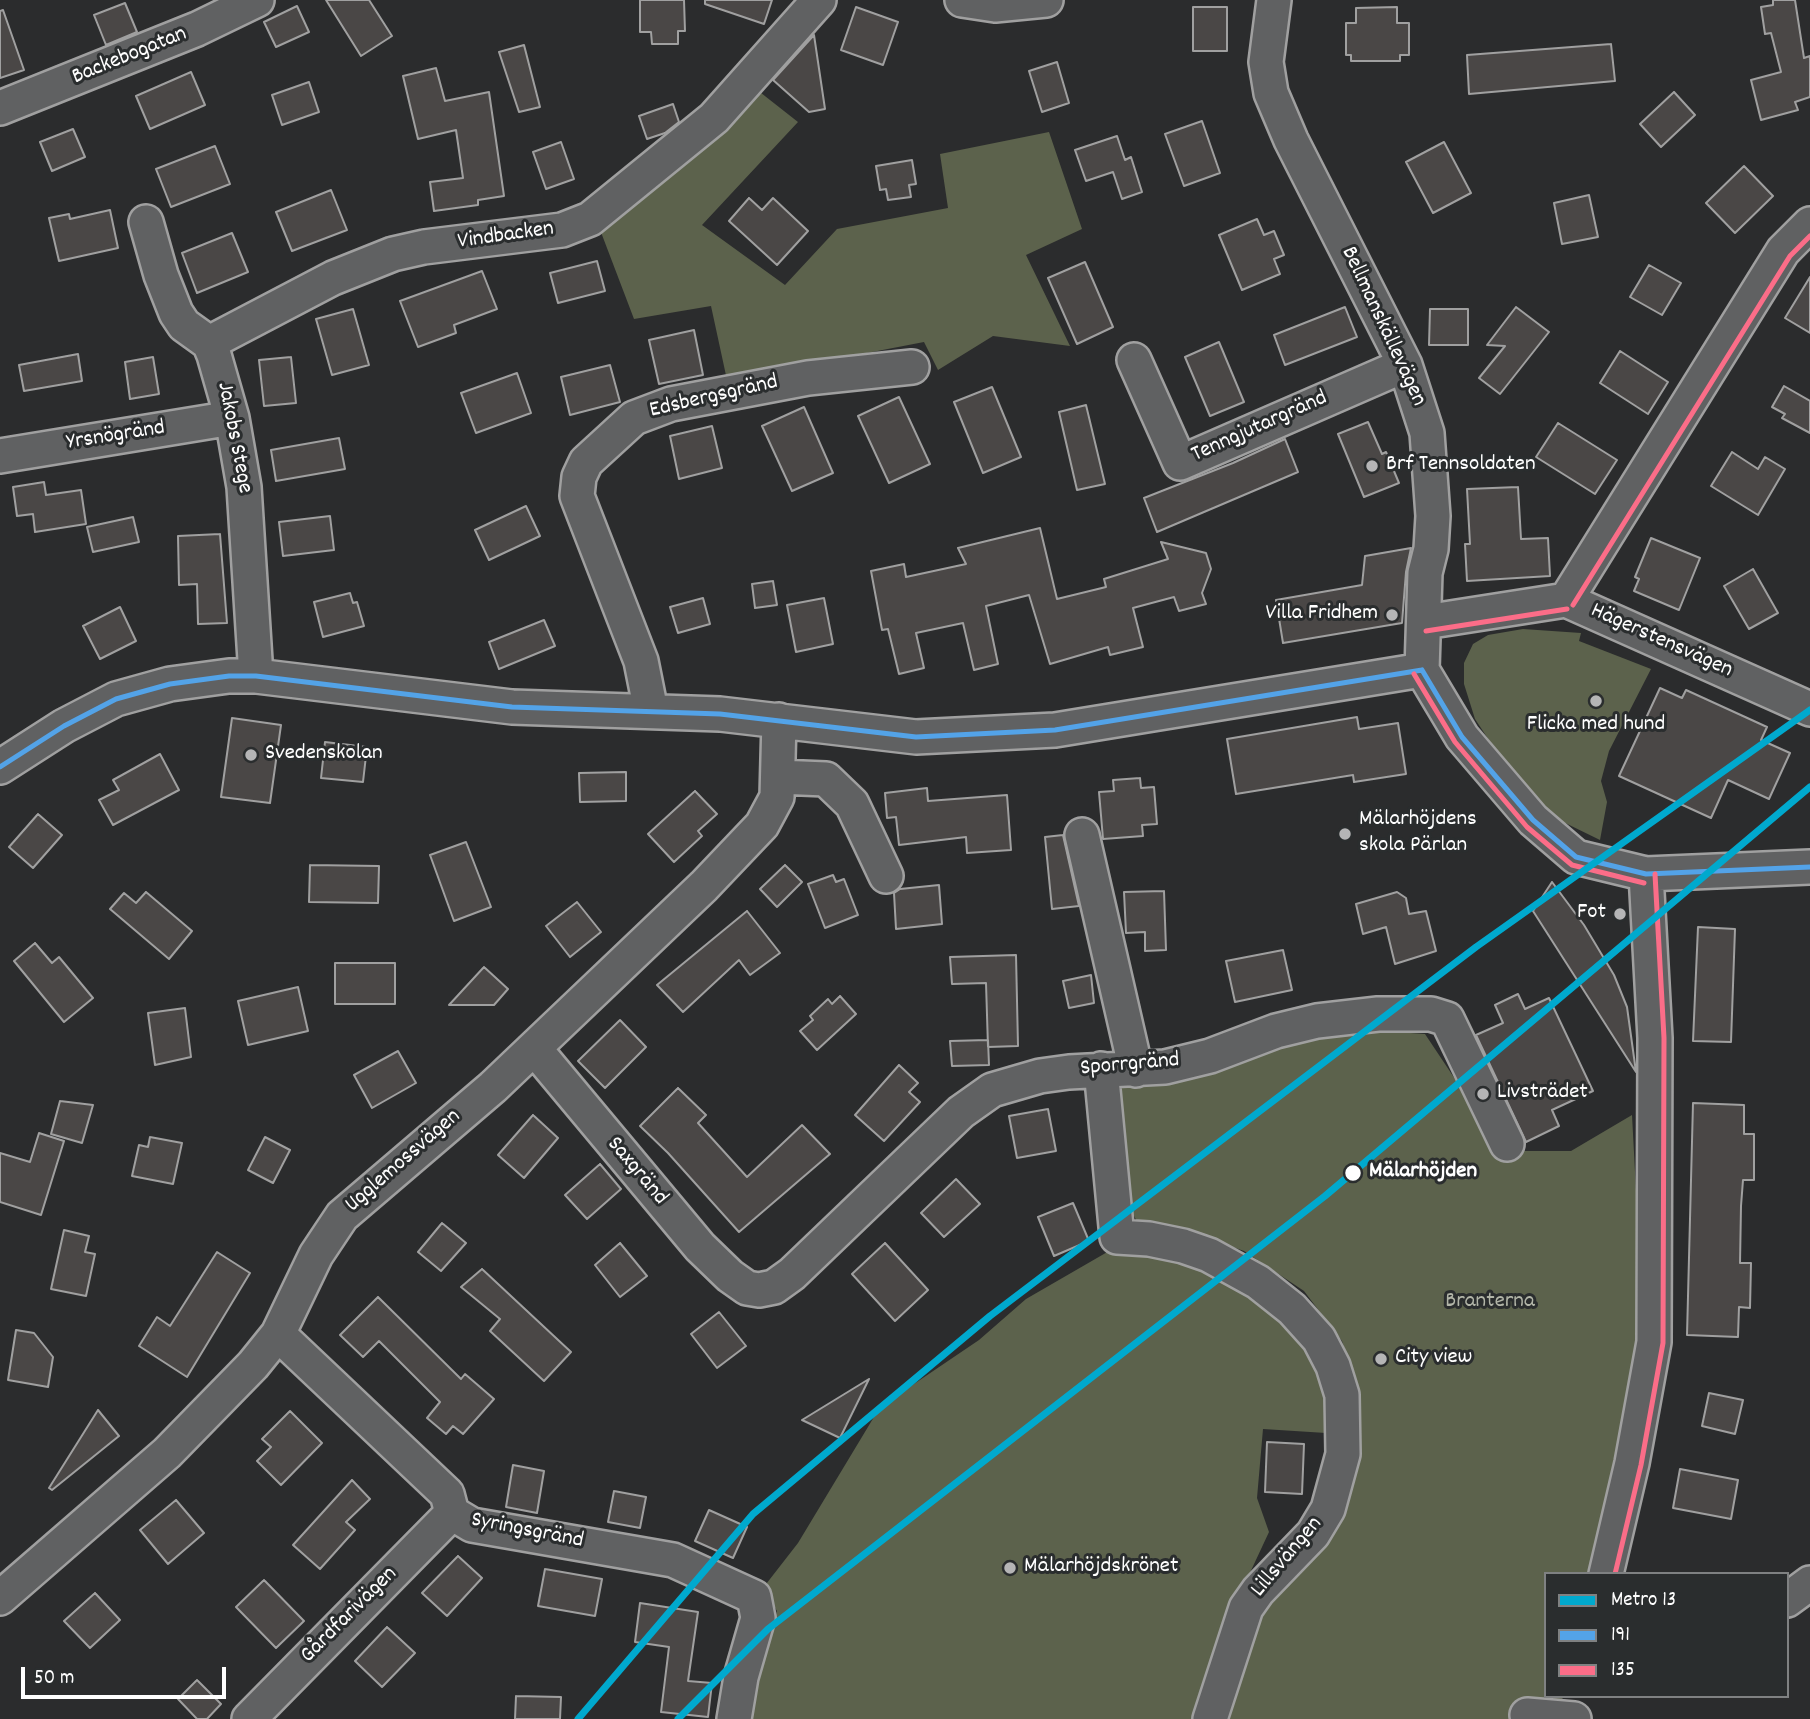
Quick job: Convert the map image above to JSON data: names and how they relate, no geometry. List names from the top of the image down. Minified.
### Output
{"streets":{"street":["Backebogatan","Vindbacken","Bellmanskällevägen","Edsbergsgränd","Tenngjutargränd","Yrsnögränd","Jakobs Stege","Hägerstensvägen","Sporrgränd","Ugglemossvägen","Saxgränd","Syringsgränd","Lillsvängen","Gårdfarivägen"]},"crossings":[["Vindbacken","Jakobs Stege"],["Bellmanskällevägen","Tenngjutargränd"],["Bellmanskällevägen","Hägerstensvägen"],["Yrsnögränd","Jakobs Stege"],["Sporrgränd","Saxgränd"],["Sporrgränd","Lillsvängen"],["Ugglemossvägen","Saxgränd"],["Ugglemossvägen","Syringsgränd"],["Syringsgränd","Gårdfarivägen"]],"parks":["Branterna"],"places":["Brf Tennsoldaten","Villa Fridhem","Flicka med hund","Svedenskolan","Mälarhöjdens skola Pärlan","Fot","Livsträdet","Mälarhöjden","City view","Mälarhöjdskrönet"],"lines":["transit line 135","transit line 191","metro line 13"],"legend":["Metro 13","191","135"],"scale_bar":"50 m"}
